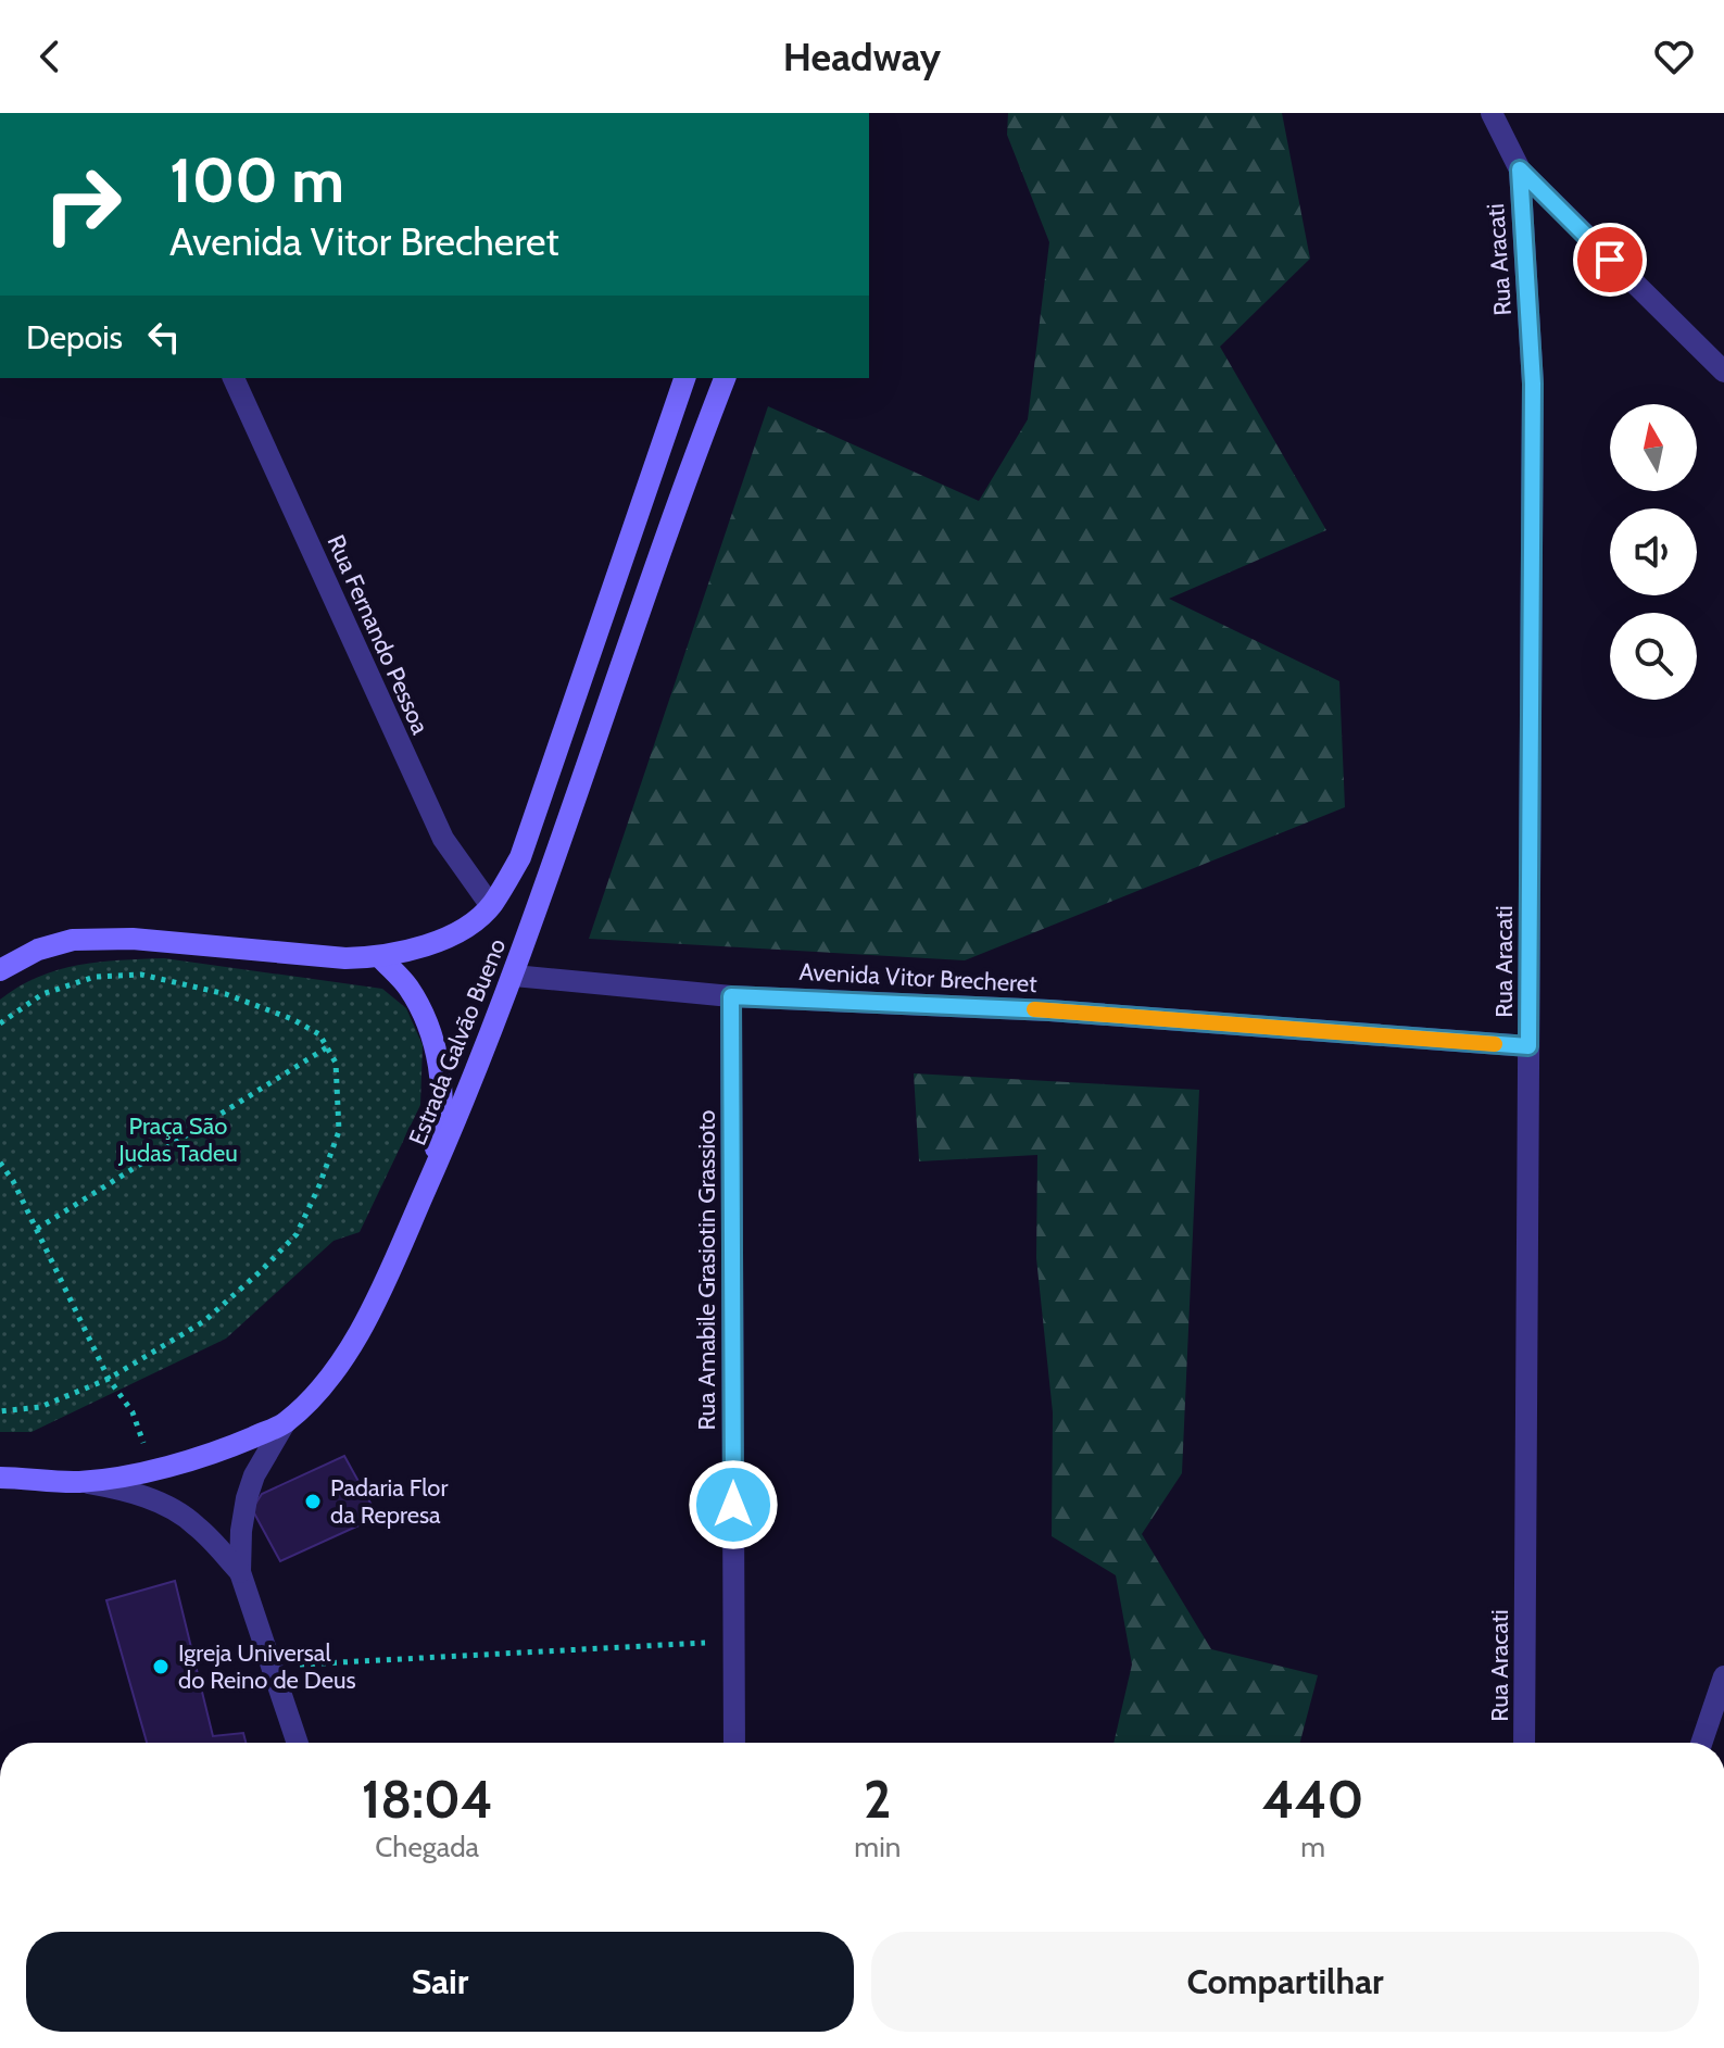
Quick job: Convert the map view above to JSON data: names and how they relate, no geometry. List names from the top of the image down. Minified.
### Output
{"streets":{"main road":["Estrada Galvão Bueno"],"street":["Rua Aracati","Rua Fernando Pessoa","Avenida Vitor Brecheret","Rua Amabile Grasiotin Grassioto"]},"crossings":[["Rua Aracati","Avenida Vitor Brecheret"],["Rua Fernando Pessoa","Estrada Galvão Bueno"],["Avenida Vitor Brecheret","Estrada Galvão Bueno"],["Avenida Vitor Brecheret","Rua Amabile Grasiotin Grassioto"]],"parks":["Praça São Judas Tadeu"],"places":["Padaria Flor da Represa","Igreja Universal do Reino de Deus"],"north":"top","page":{"header":"Headway","turn":["100 m","Avenida Vitor Brecheret"],"then":"Depois","eta":["18:04","Chegada","2","min","440","m"],"buttons":["Sair","Compartilhar"]}}
